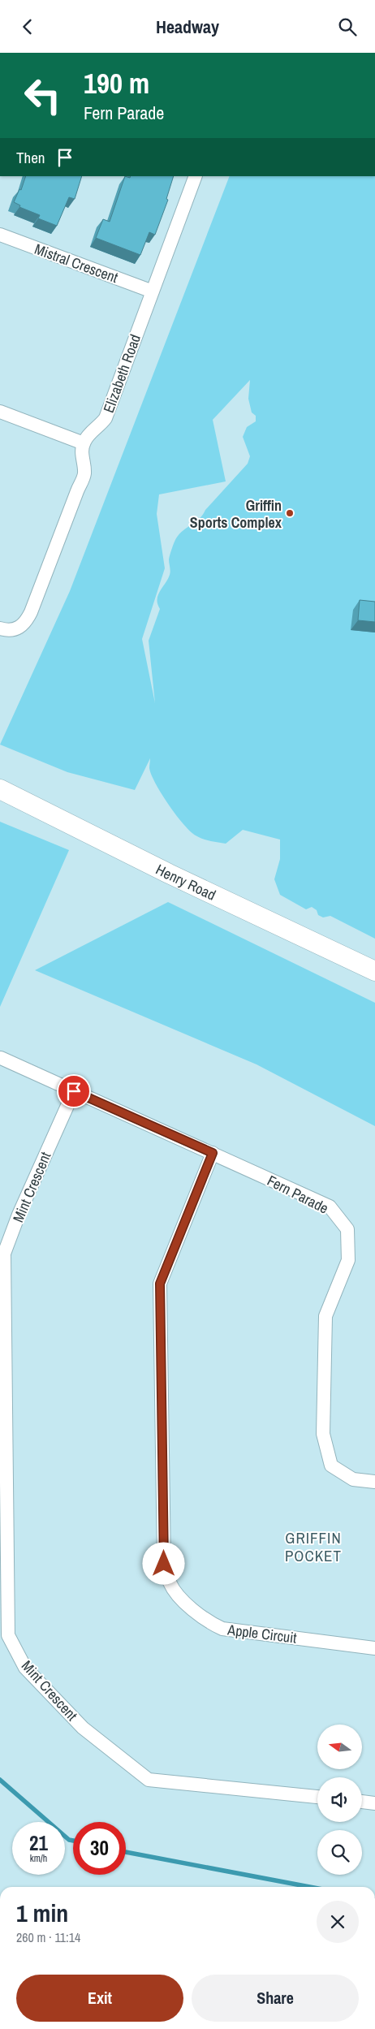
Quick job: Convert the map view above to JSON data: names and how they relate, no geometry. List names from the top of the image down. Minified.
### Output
{"streets":{"main road":["Henry Road"],"street":["Mistral Crescent","Elizabeth Road","Mint Crescent","Fern Parade","Apple Circuit"]},"crossings":[["Mistral Crescent","Elizabeth Road"],["Mint Crescent","Fern Parade"],["Fern Parade","Apple Circuit"]],"districts":["GRIFFIN POCKET"],"places":["Griffin Sports Complex"],"north":"left","page":{"header":"Headway","turn":["190 m","Fern Parade"],"then":"Then","speed":"21 km/h","limit":"30","heading":["1 min","260 m · 11:14"],"buttons":["Exit","Share"]}}
